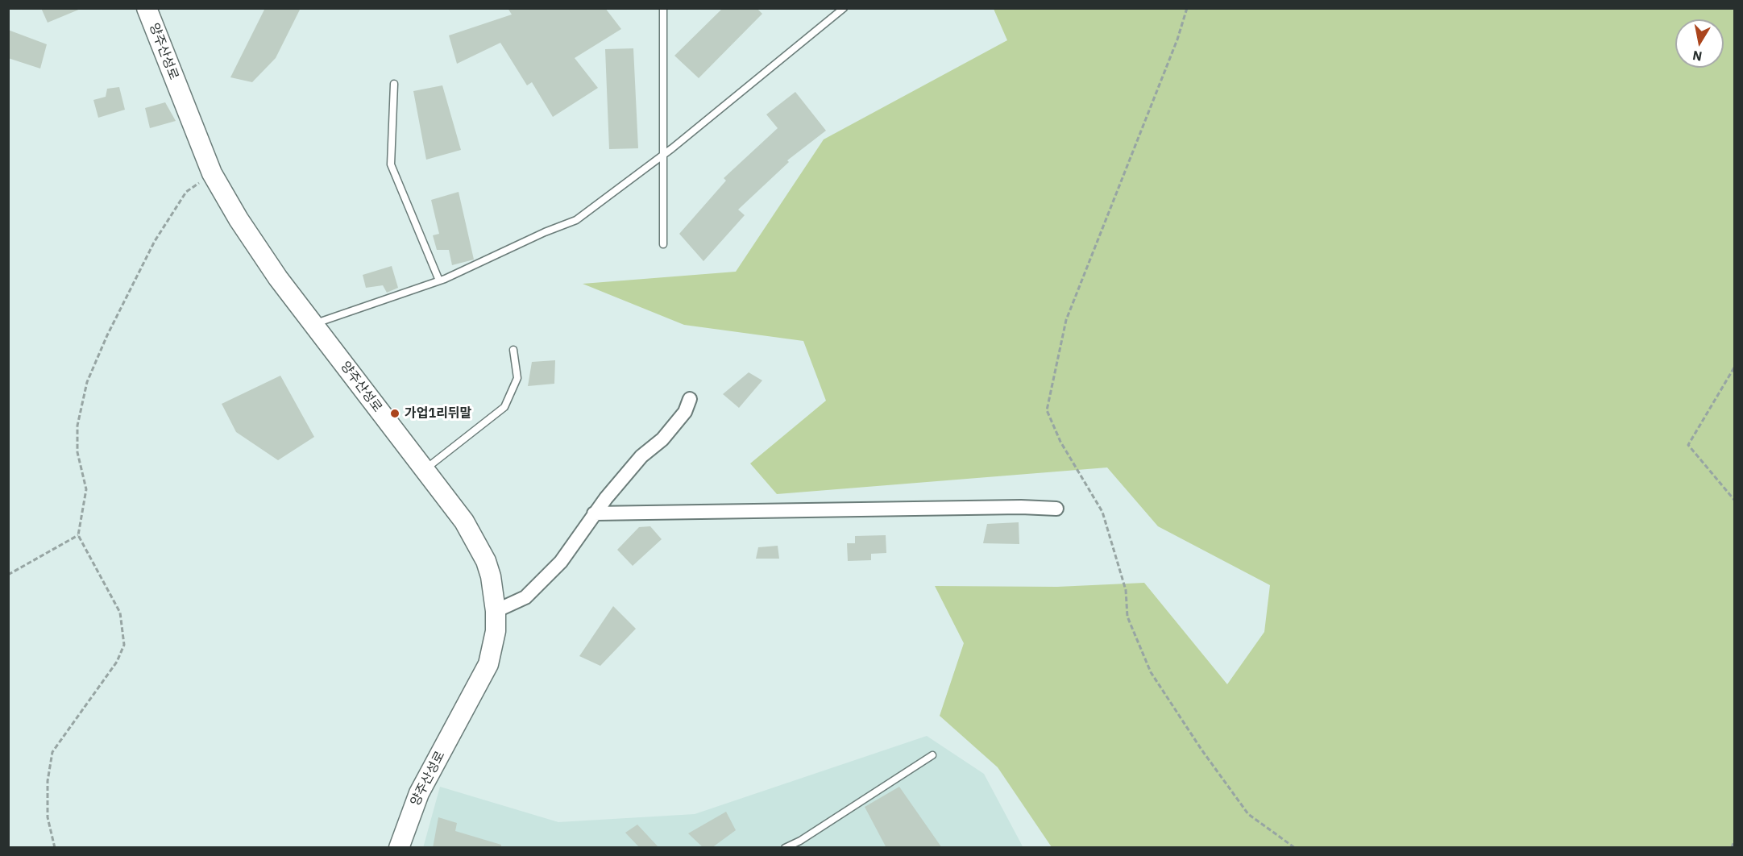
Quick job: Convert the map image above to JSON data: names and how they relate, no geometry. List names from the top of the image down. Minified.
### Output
{"streets":{"street":["양주산성로"]},"places":["가업1리뒤말"],"north":"bottom"}
